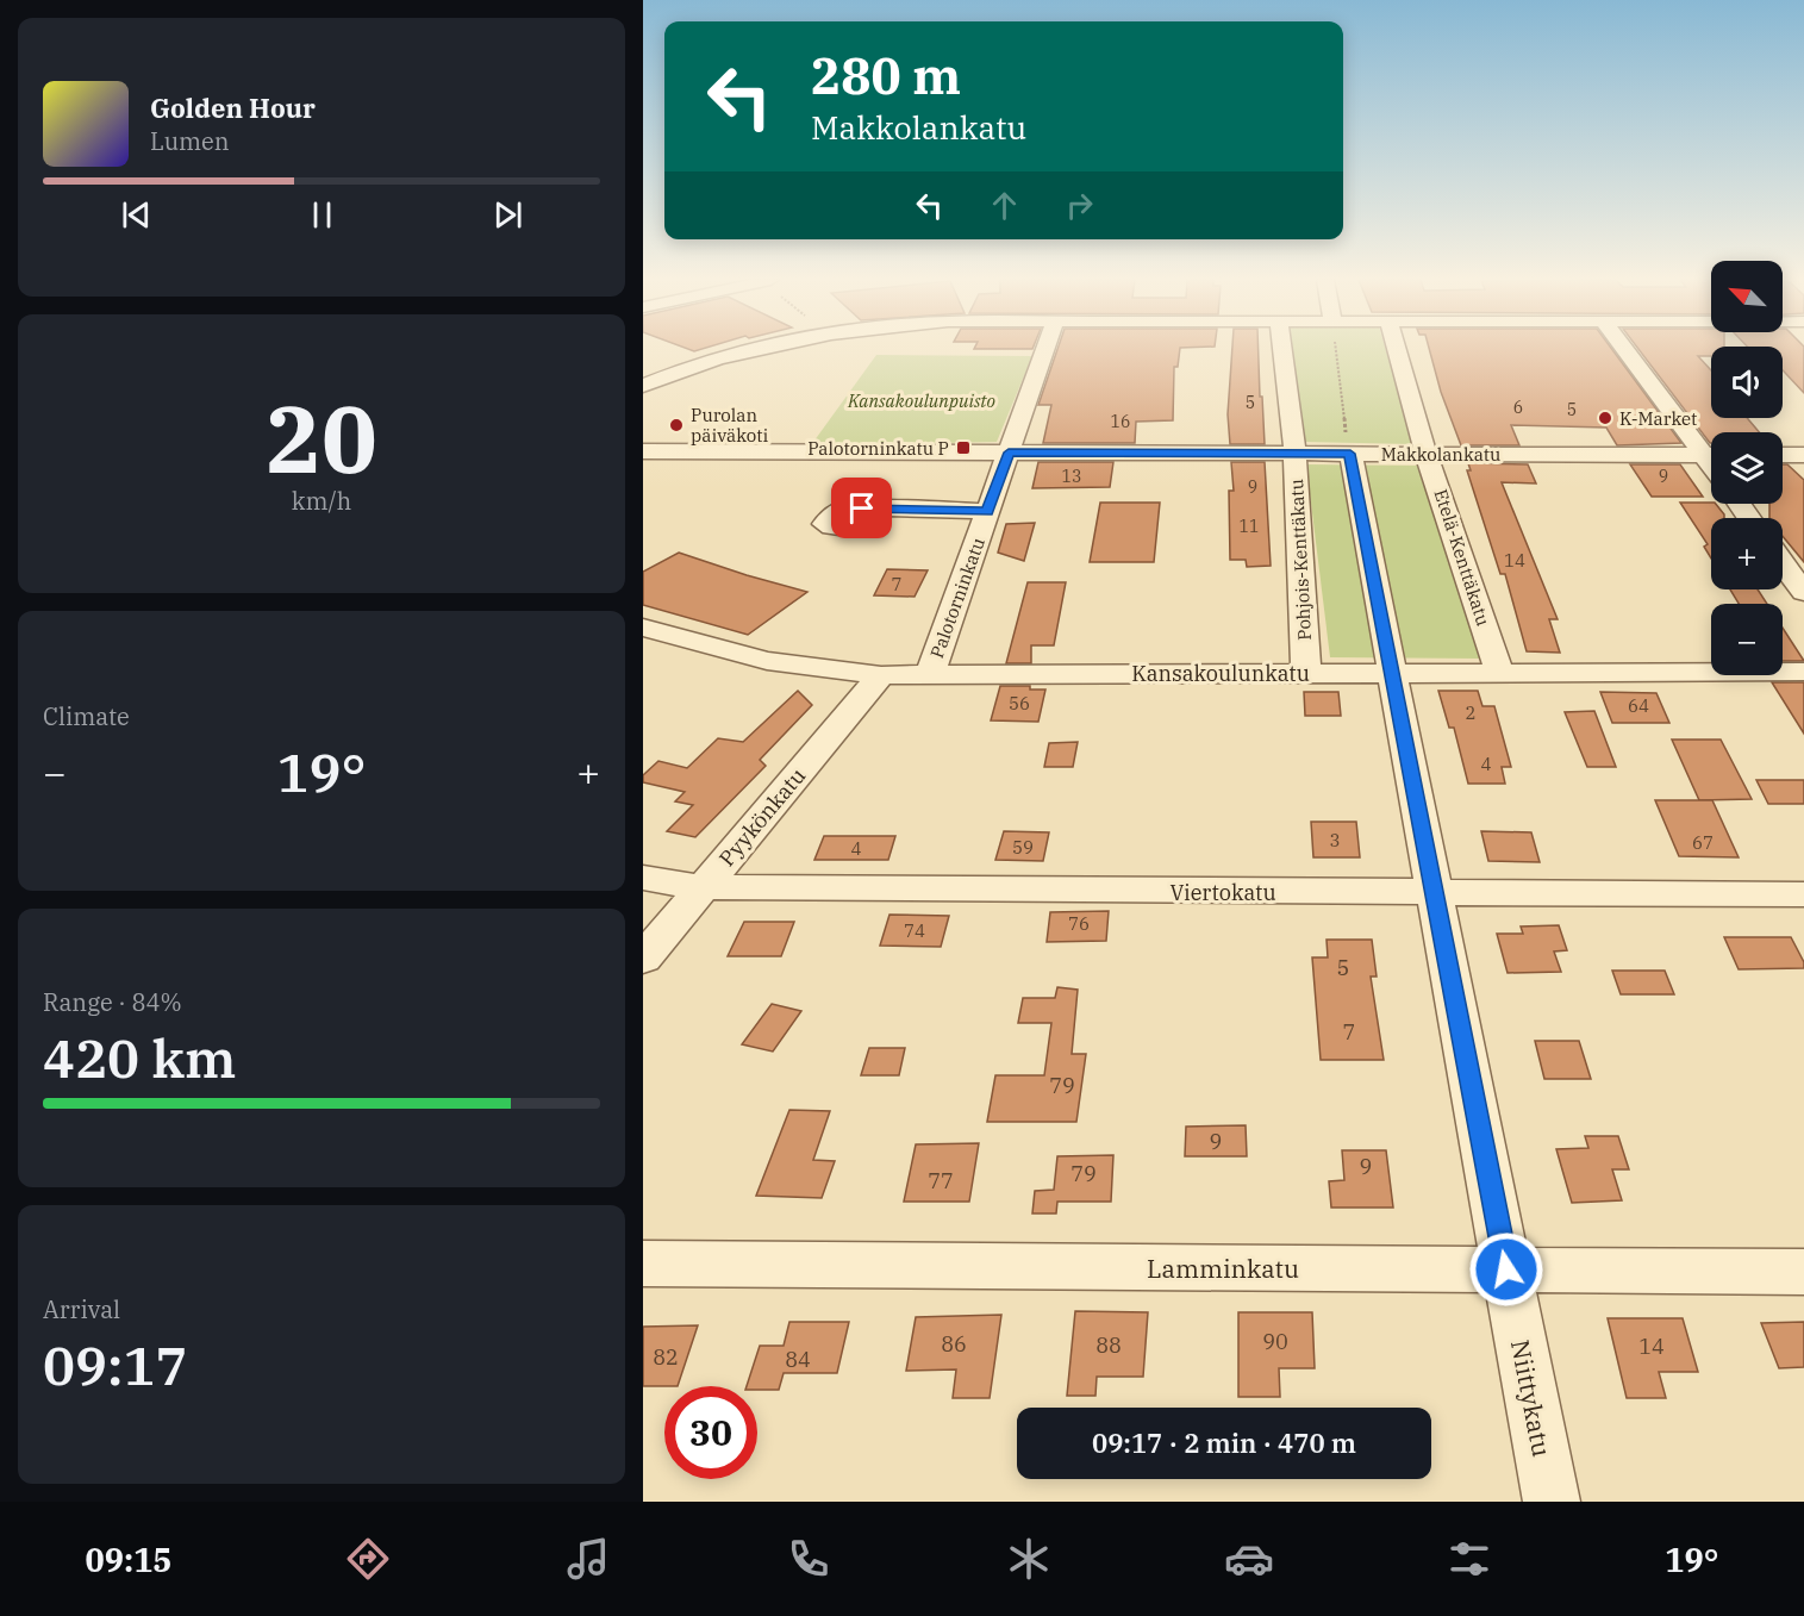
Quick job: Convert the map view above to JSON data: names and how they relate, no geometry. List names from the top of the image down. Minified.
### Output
{"streets":{"street":["Makkolankatu","Etelä-Kenttäkatu","Pohjois-Kenttäkatu","Palotorninkatu","Kansakoulunkatu","Pyykönkatu","Viertokatu","Lamminkatu","Niittykatu"]},"crossings":[["Makkolankatu","Etelä-Kenttäkatu"],["Makkolankatu","Pohjois-Kenttäkatu"],["Makkolankatu","Palotorninkatu"],["Makkolankatu","Niittykatu"],["Etelä-Kenttäkatu","Kansakoulunkatu"],["Pohjois-Kenttäkatu","Kansakoulunkatu"],["Palotorninkatu","Kansakoulunkatu"],["Kansakoulunkatu","Pyykönkatu"],["Kansakoulunkatu","Niittykatu"],["Pyykönkatu","Viertokatu"],["Viertokatu","Niittykatu"],["Lamminkatu","Niittykatu"]],"parks":["Kansakoulunpuisto"],"places":{"other":["K-Market","Purolan päiväkoti"],"transit":["Palotorninkatu P"]},"house_numbers":["5","6","5","16","13","9","9","11","14","7","56","64","2","4","3","67","59","4","76","74","5","7","79","9","9","79","77","90","86","88","14","82","84"],"north":"top left","page":{"turn":["280 m","Makkolankatu"],"song":["Golden Hour","Lumen"],"map_buttons":["+","−"],"tile":[["20","km/h"],"Climate",["Range · 84%","420 km"],["Arrival","09:17"]],"heat":["−","19°","+"],"limit":"30","trip":"09:17 · 2 min · 470 m","tabs":["09:15","19°"]}}
